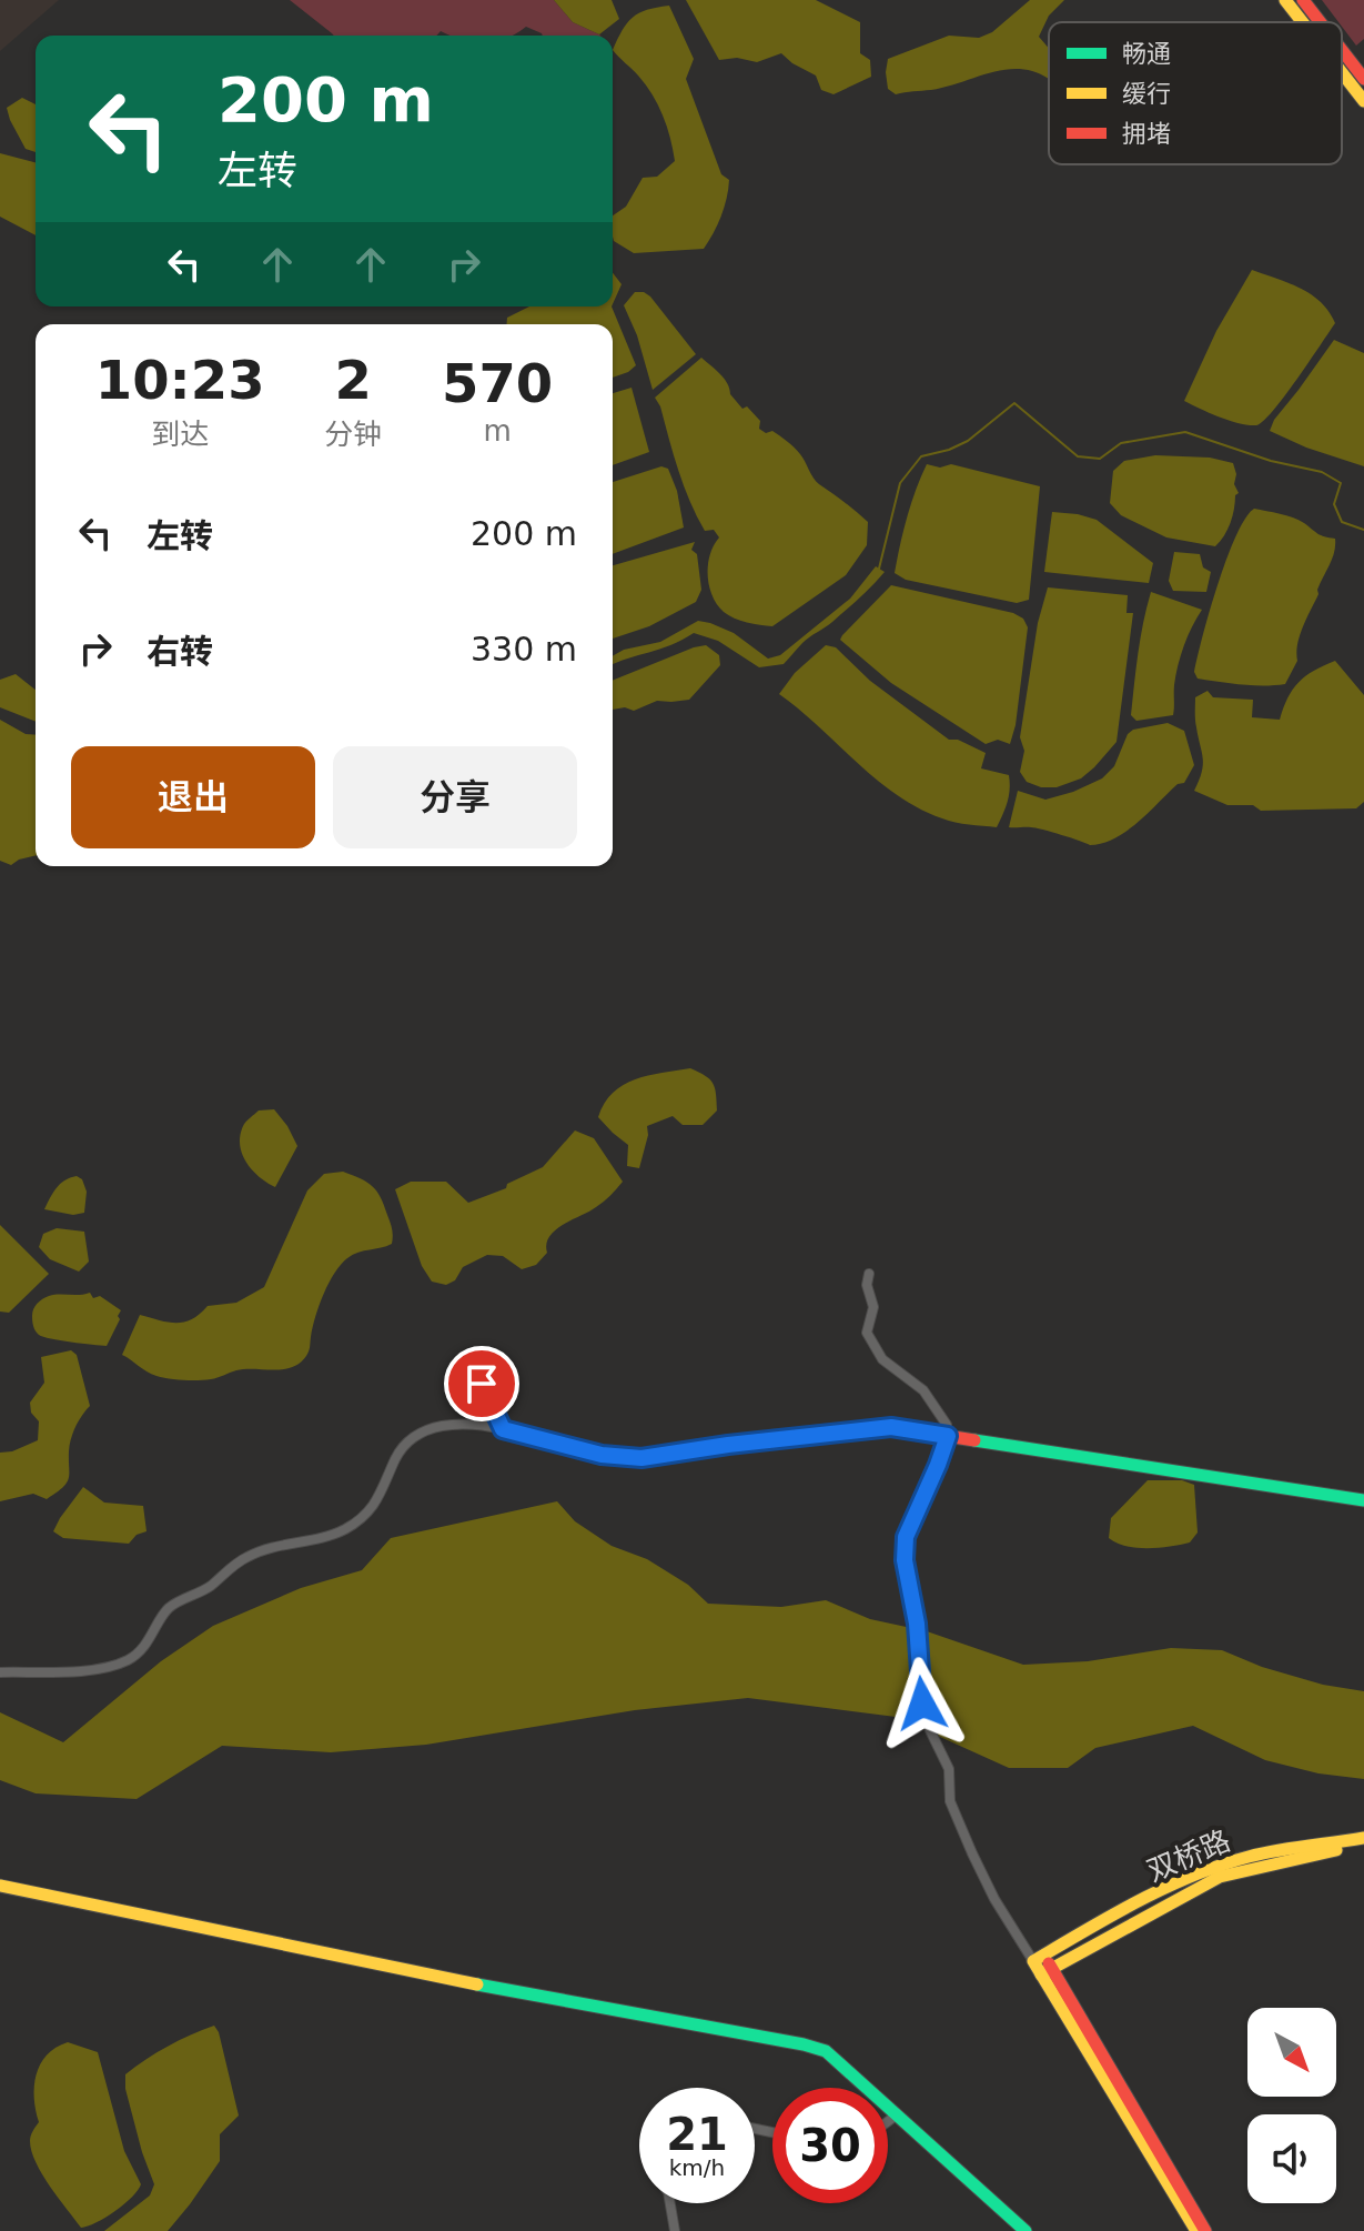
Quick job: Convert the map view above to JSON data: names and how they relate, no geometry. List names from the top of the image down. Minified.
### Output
{"streets":{"street":["双桥路"]},"legend":["畅通","缓行","拥堵"],"north":"bottom right","page":{"turn":["200 m","左转"],"eta":["10:23","到达","2","分钟","570","m"],"list":[{"name":"左转","value":"200 m"},{"name":"右转","value":"330 m"}],"buttons":["退出","分享"],"speed":"21 km/h","limit":"30"}}
